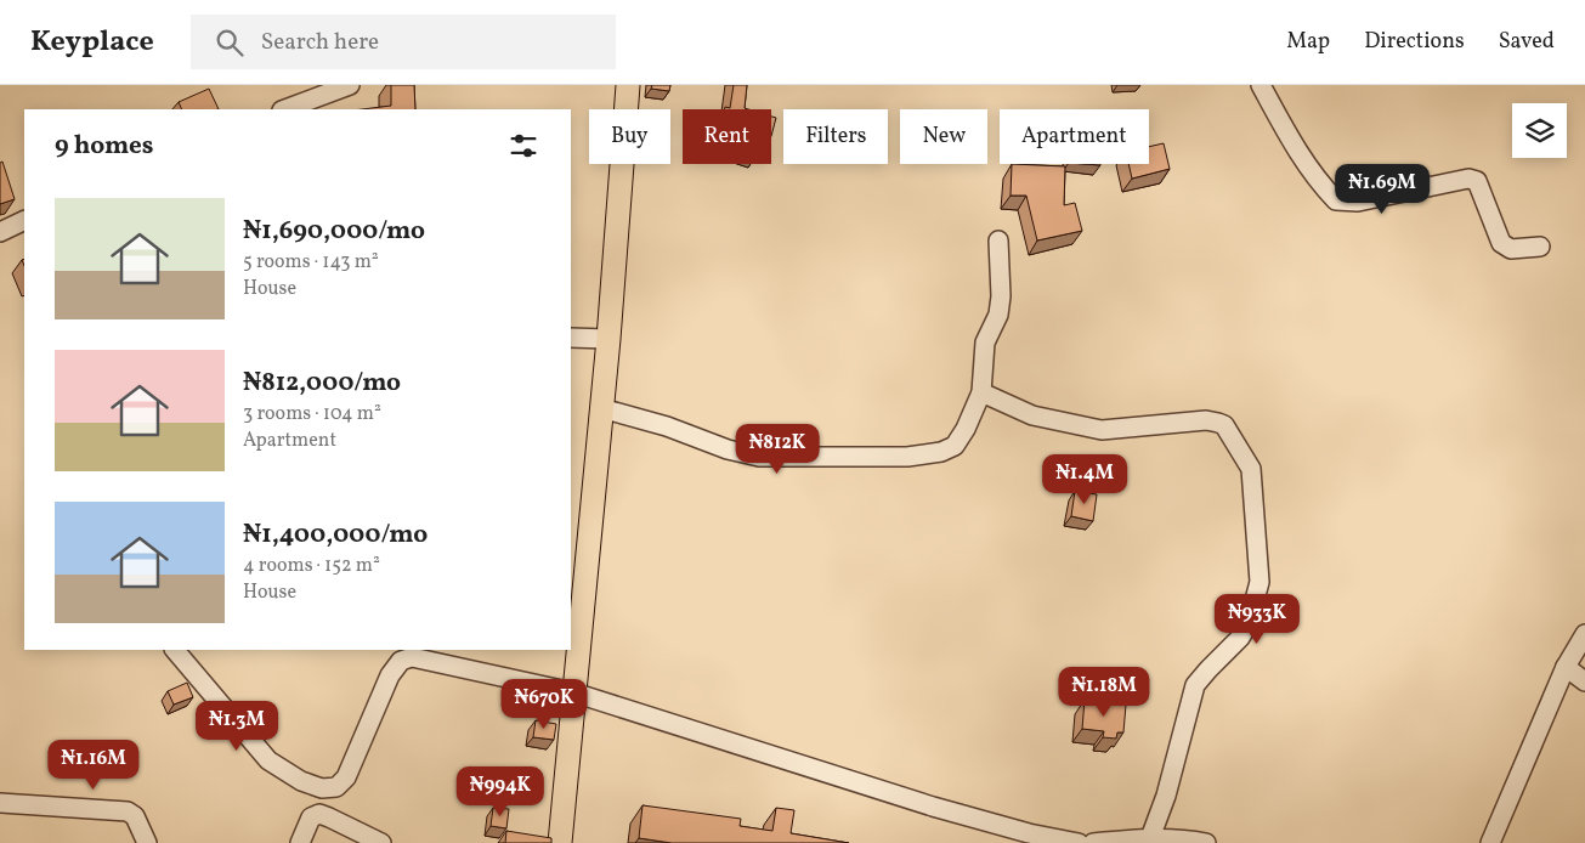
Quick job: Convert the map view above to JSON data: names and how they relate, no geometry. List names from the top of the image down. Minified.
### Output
{"page":{"header":"Keyplace","search":"Search here","nav":["Map","Directions","Saved"],"chip":["Buy","Rent","Filters","New","Apartment"],"heading":"9 homes","price":["₦1.69M","₦812K","₦1.4M","₦933K","₦1.18M","₦670K","₦1.3M","₦1.16M","₦994K"],"list":[{"name":"₦1,690,000/mo","note":"5 rooms · 143 m² · House"},{"name":"₦812,000/mo","note":"3 rooms · 104 m² · Apartment"},{"name":"₦1,400,000/mo","note":"4 rooms · 152 m² · House"}]}}
